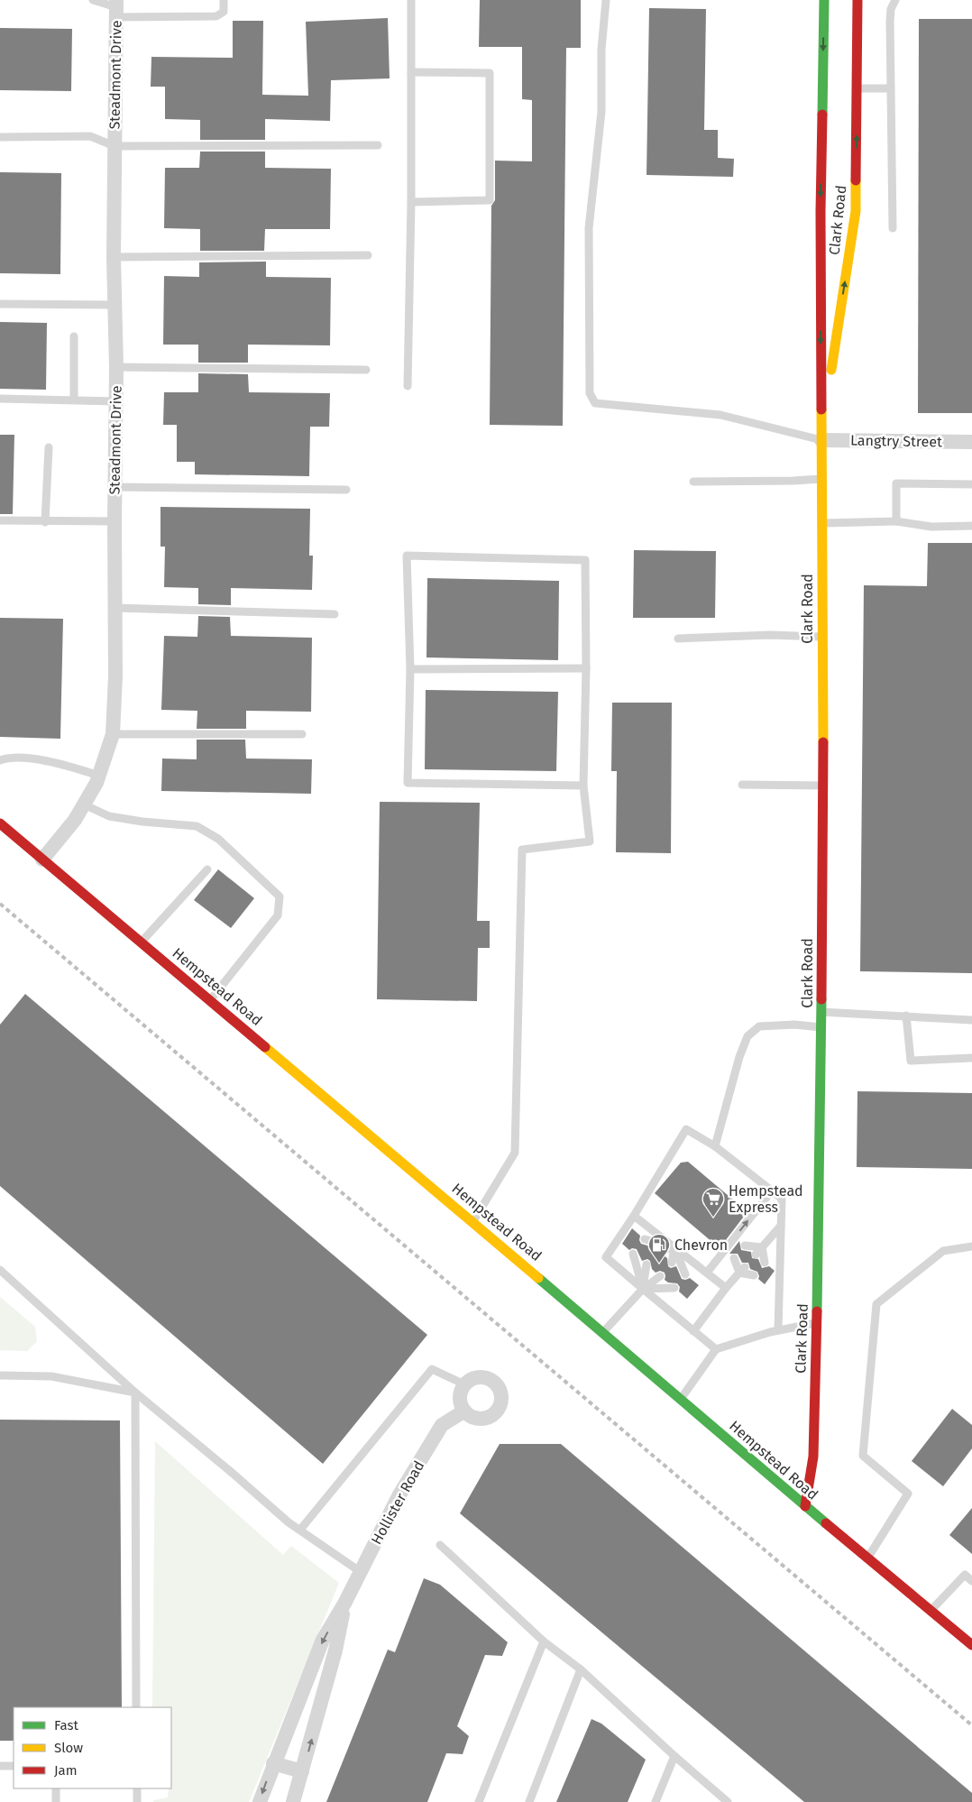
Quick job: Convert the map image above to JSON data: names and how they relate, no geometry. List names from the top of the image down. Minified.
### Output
{"streets":{"street":["Steadmont Drive","Clark Road","Langtry Street","Hempstead Road","Hollister Road"]},"crossings":[["Steadmont Drive","Hempstead Road"],["Clark Road","Langtry Street"],["Clark Road","Hempstead Road"]],"places":{"supermarket":["Hempstead Express"],"fuel station":["Chevron"]},"legend":["Fast","Slow","Jam"]}
